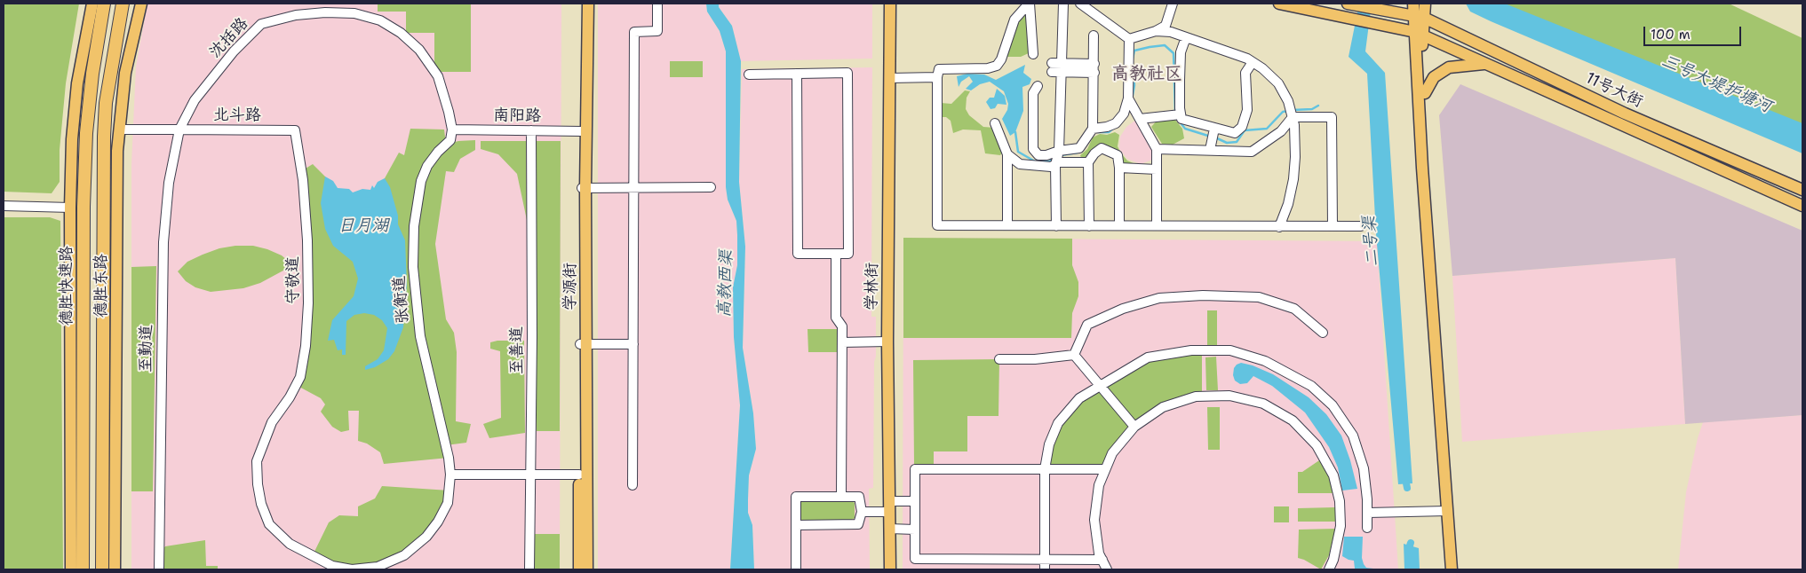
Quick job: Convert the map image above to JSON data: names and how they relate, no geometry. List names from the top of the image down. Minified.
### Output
{"streets":{"highway":["德胜快速路"],"main road":["11号大街","德胜东路","学源街","学林街"],"street":["沈括路","北斗路","南阳路","守敬道","张衡道","至勤道","至善道"]},"crossings":[["沈括路","北斗路"],["沈括路","南阳路"],["沈括路","张衡道"],["沈括路","至勤道"],["北斗路","守敬道"],["北斗路","德胜东路"],["北斗路","至勤道"],["南阳路","学源街"],["南阳路","张衡道"],["南阳路","至善道"],["守敬道","张衡道"]],"districts":["高教社区"],"water":["三号大堤护塘河","日月湖","二号渠","高教西渠"],"scale_bar":"100 m"}
